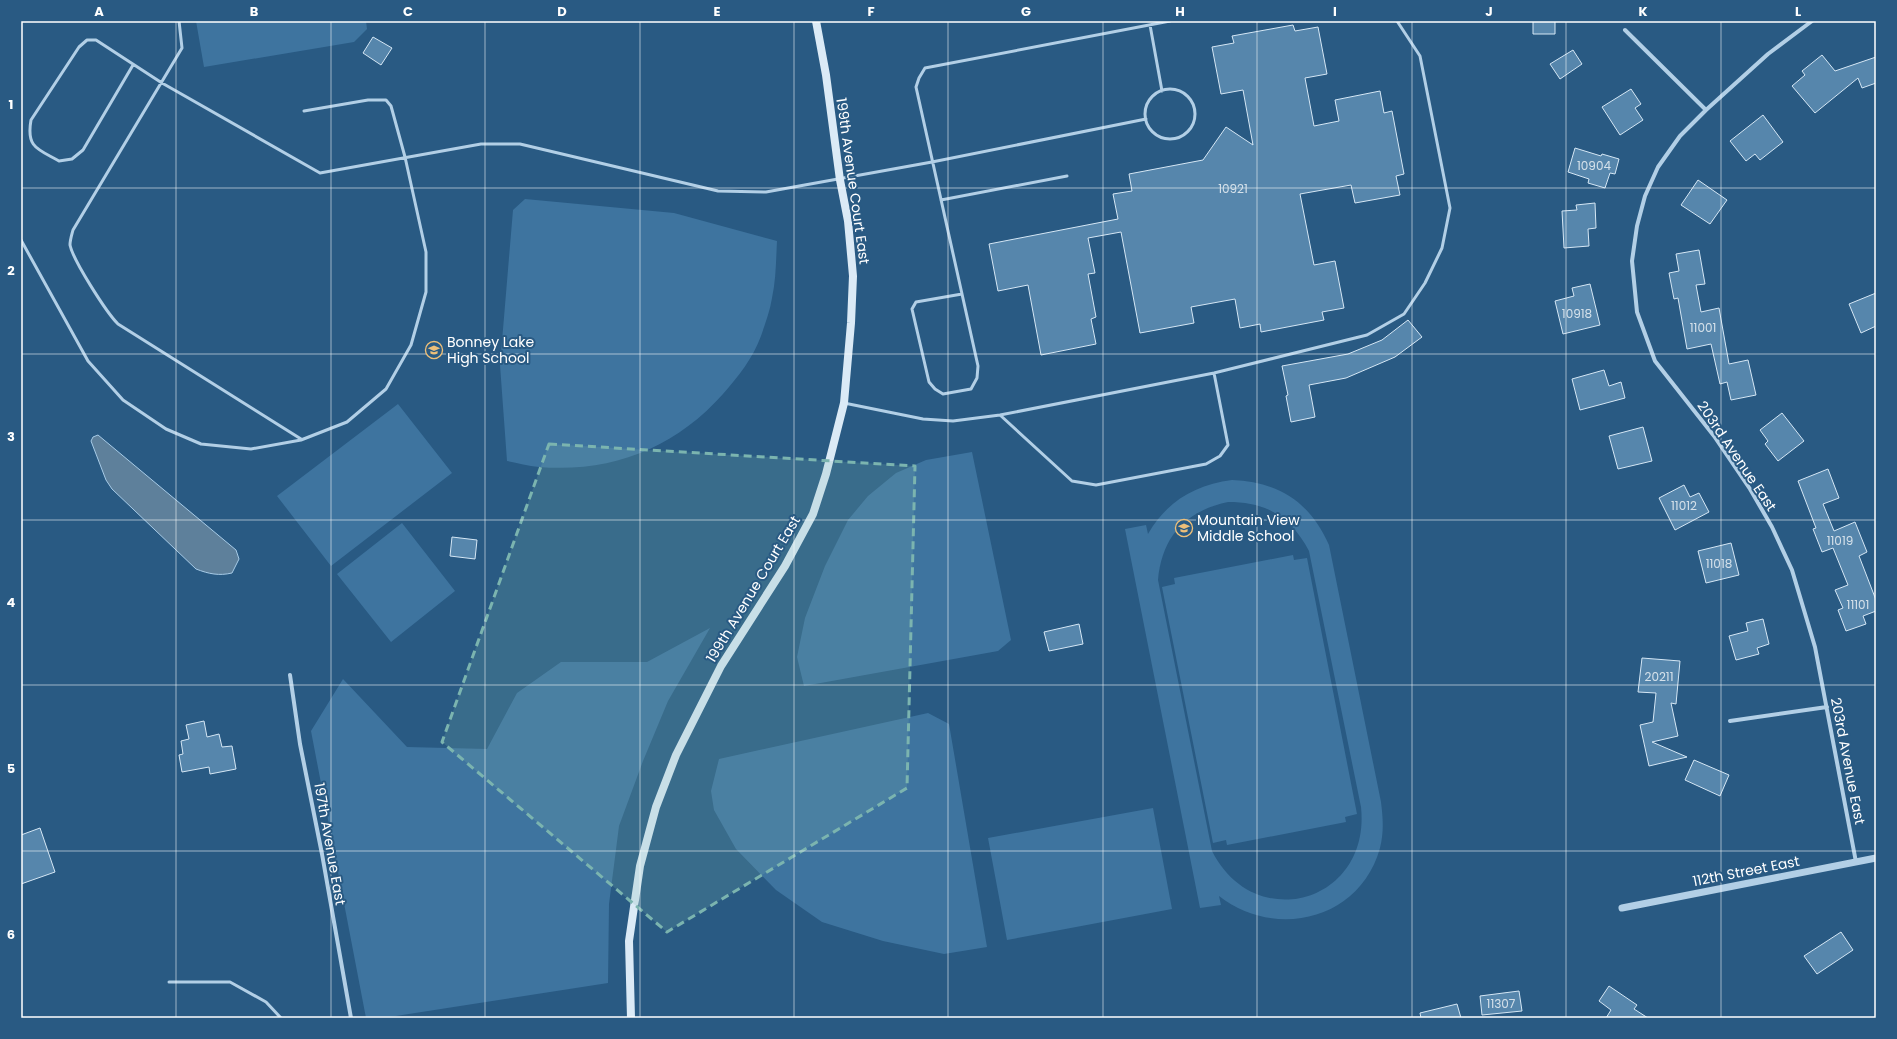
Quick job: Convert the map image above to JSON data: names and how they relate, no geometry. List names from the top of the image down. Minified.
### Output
{"streets":{"main road":["199th Avenue Court East"],"street":["203rd Avenue East","197th Avenue East","112th Street East"]},"crossings":[["203rd Avenue East","112th Street East"]],"places":{"school or university":["Bonney Lake High School","Mountain View Middle School"]},"house_numbers":["10904","10921","10918","11001","11012","11019","11018","11101","20211","11307"],"grid":{"columns":["A","B","C","D","E","F","G","H","I","J","K","L"],"rows":["1","2","3","4","5","6"]}}
